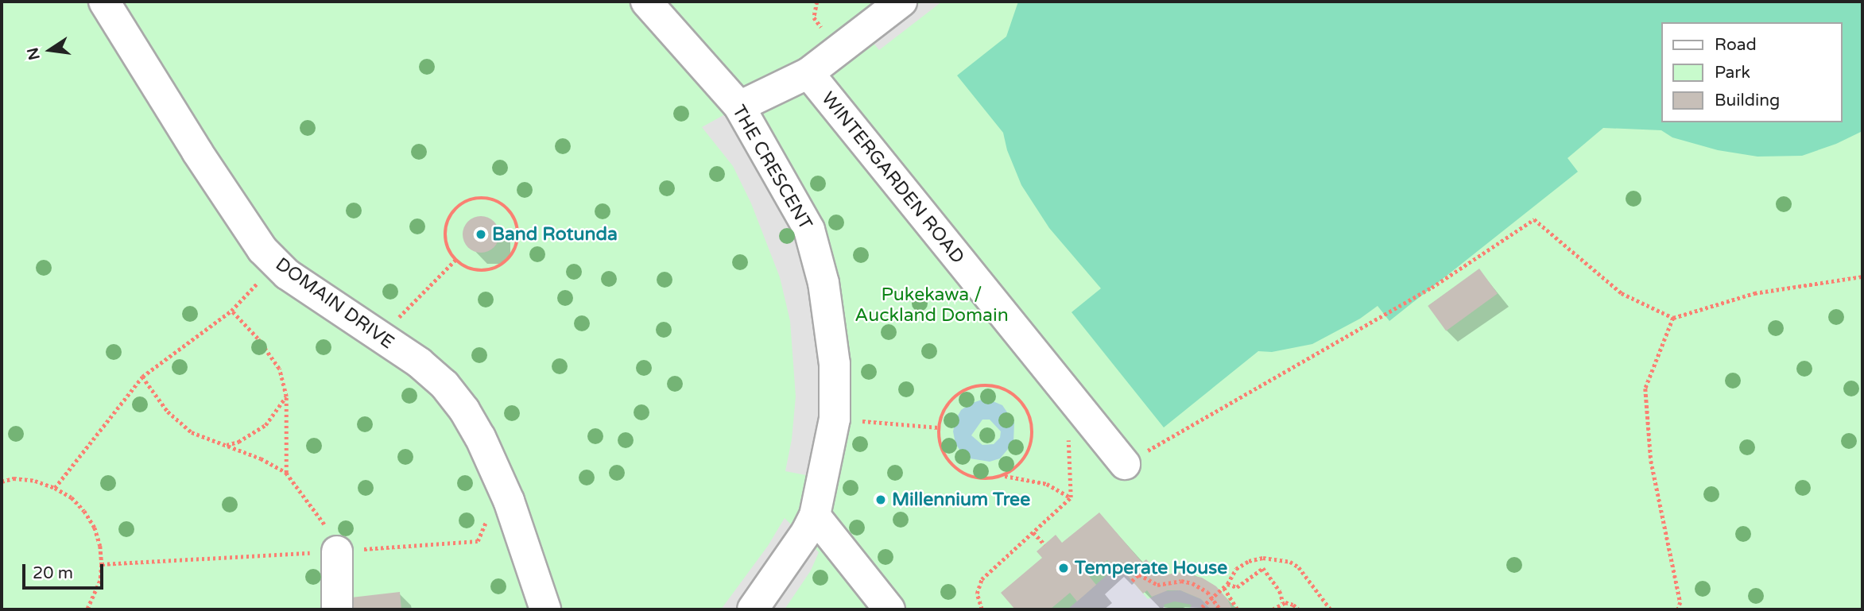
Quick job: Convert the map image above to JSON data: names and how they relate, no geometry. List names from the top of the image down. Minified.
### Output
{"streets":{"street":["THE CRESCENT","WINTERGARDEN ROAD","DOMAIN DRIVE"]},"parks":["Pukekawa / Auckland Domain"],"places":["Band Rotunda","Millennium Tree","Temperate House"],"legend":["Road","Park","Building"],"scale_bar":"20 m","north":"left"}
